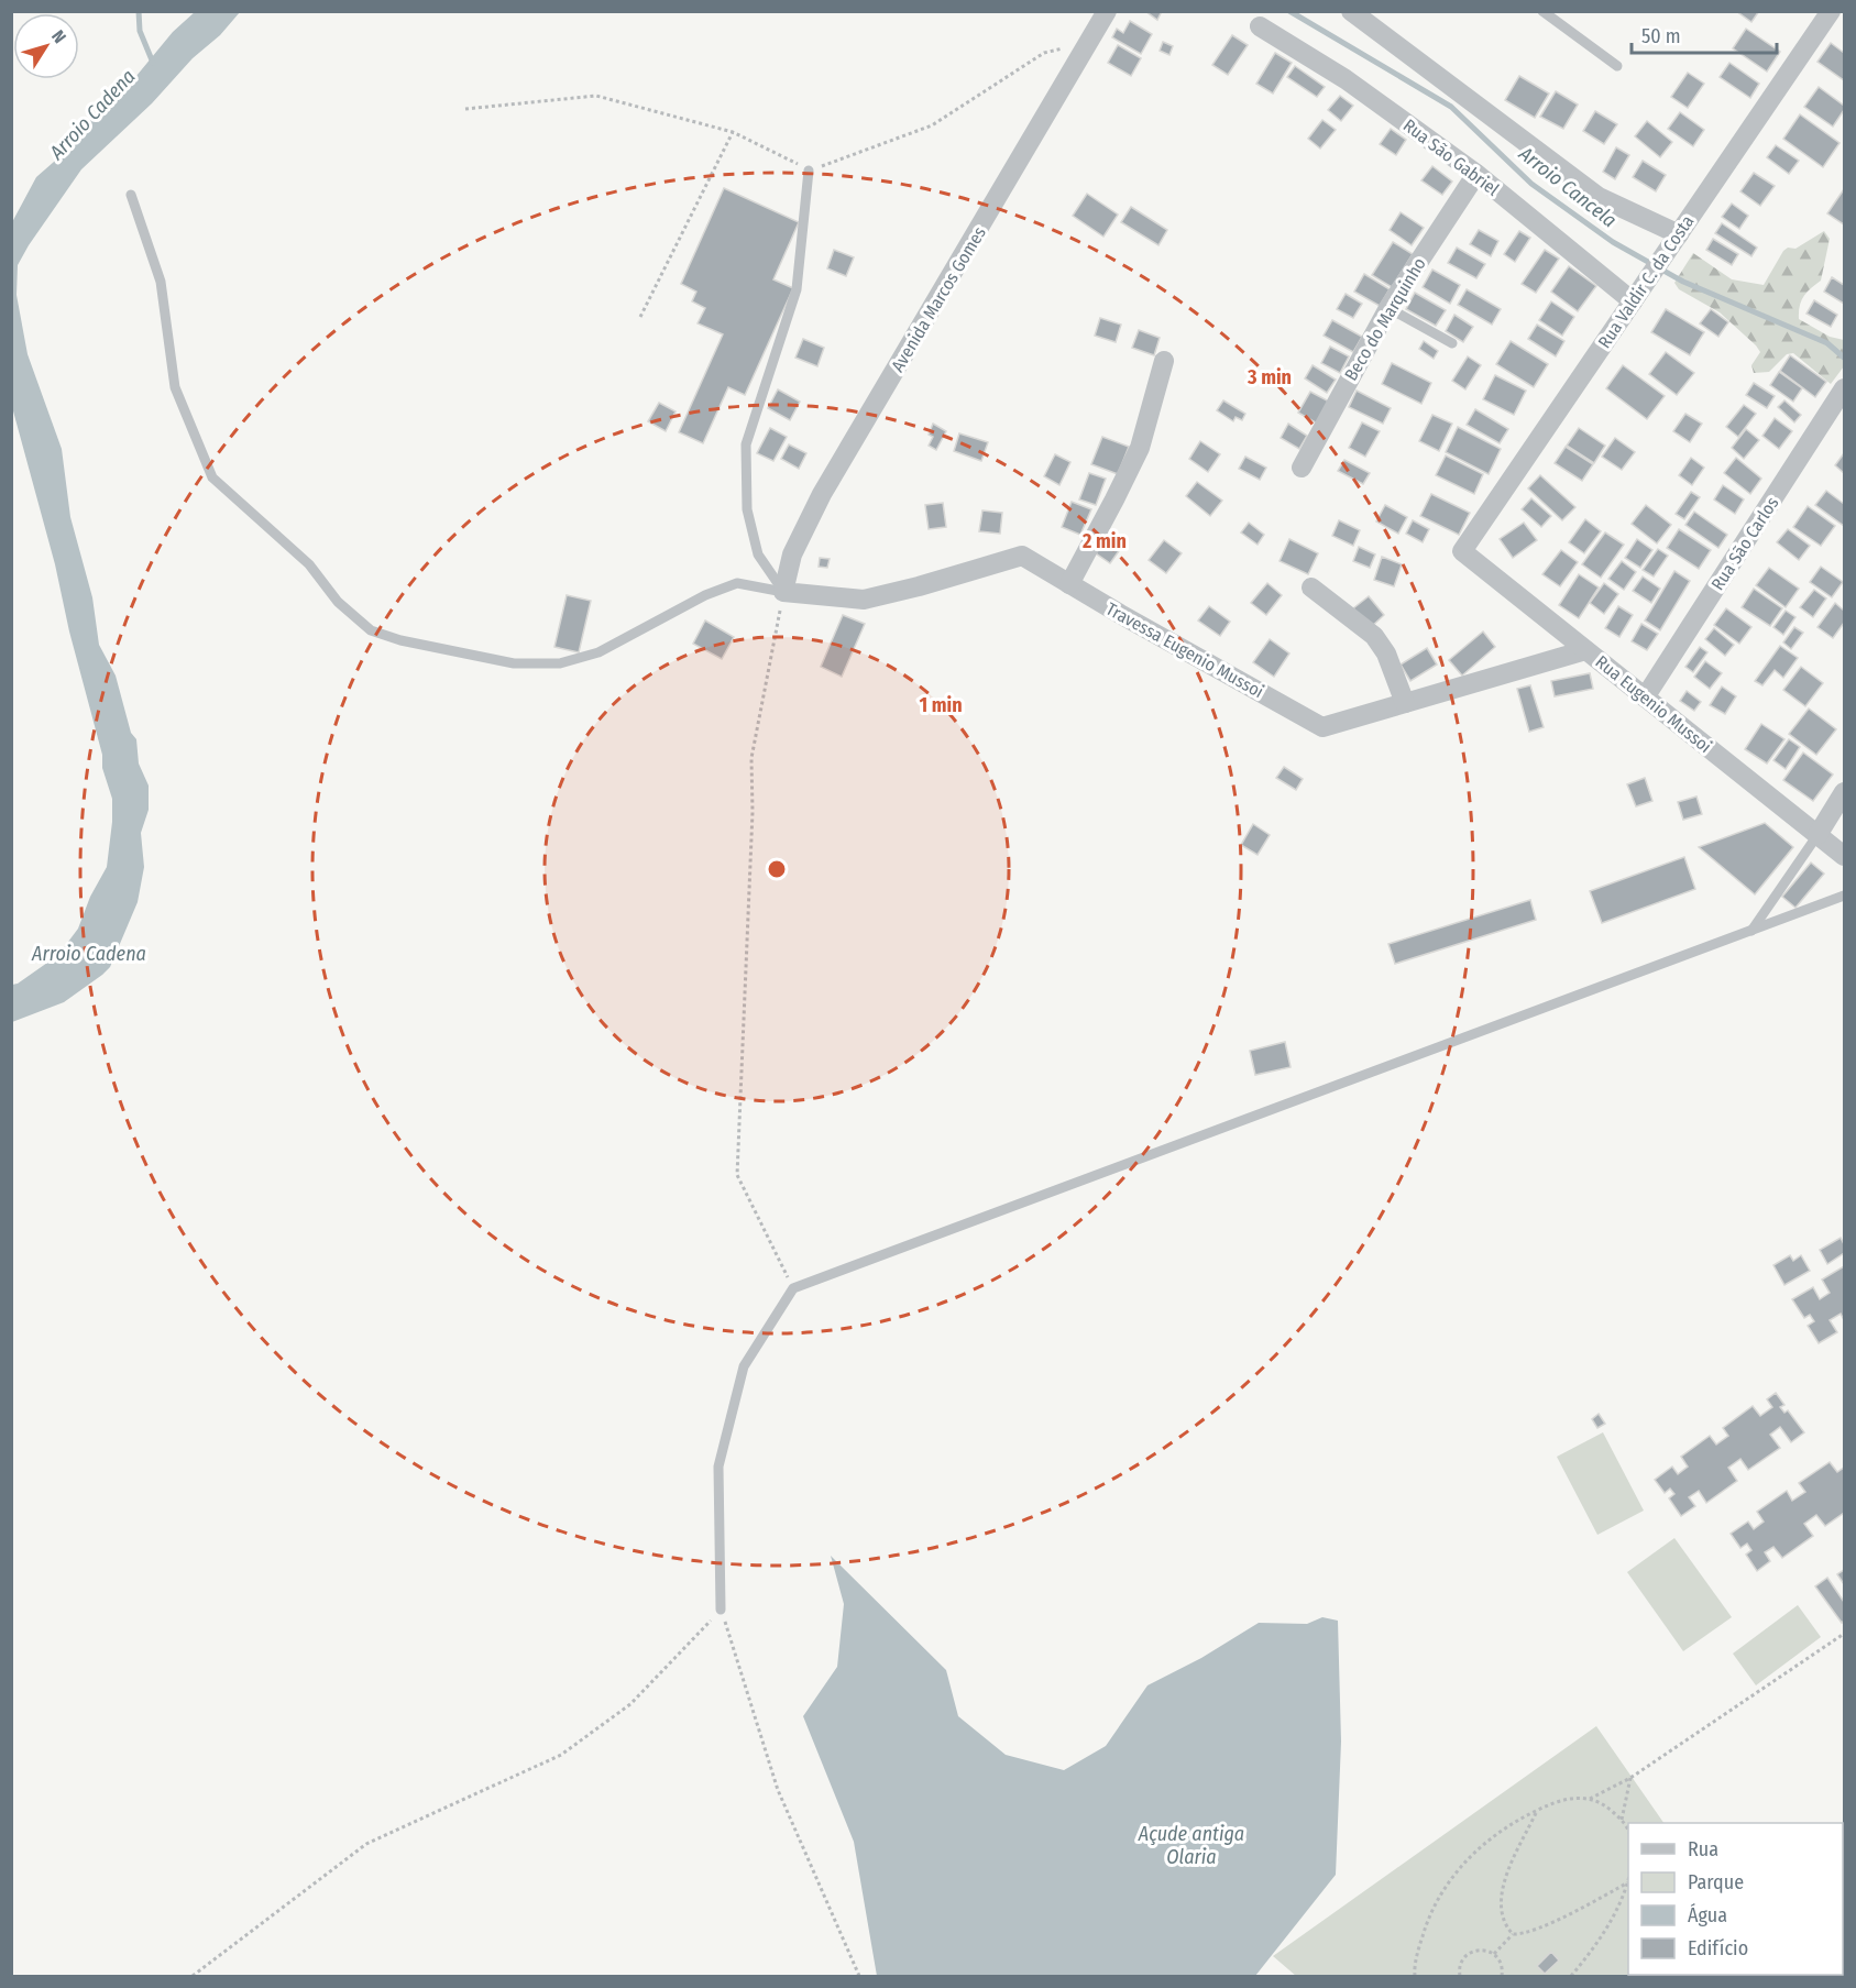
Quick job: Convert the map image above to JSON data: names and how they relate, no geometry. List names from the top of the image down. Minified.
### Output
{"streets":{"street":["Rua São Gabriel","Rua Valdir C. da Costa","Avenida Marcos Gomes","Beco do Marquinho","Rua São Carlos","Travessa Eugenio Mussoi","Rua Eugenio Mussoi"]},"crossings":[["Rua São Gabriel","Rua Valdir C. da Costa"],["Rua São Gabriel","Beco do Marquinho"],["Rua Valdir C. da Costa","Rua Eugenio Mussoi"],["Avenida Marcos Gomes","Travessa Eugenio Mussoi"],["Rua São Carlos","Rua Eugenio Mussoi"],["Travessa Eugenio Mussoi","Rua Eugenio Mussoi"]],"water":["Arroio Cadena","Arroio Cancela","Açude antiga Olaria"],"legend":["Rua","Parque","Água","Edifício"],"scale_bar":"50 m","north":"top right","rings":["3 min","2 min","1 min"]}
